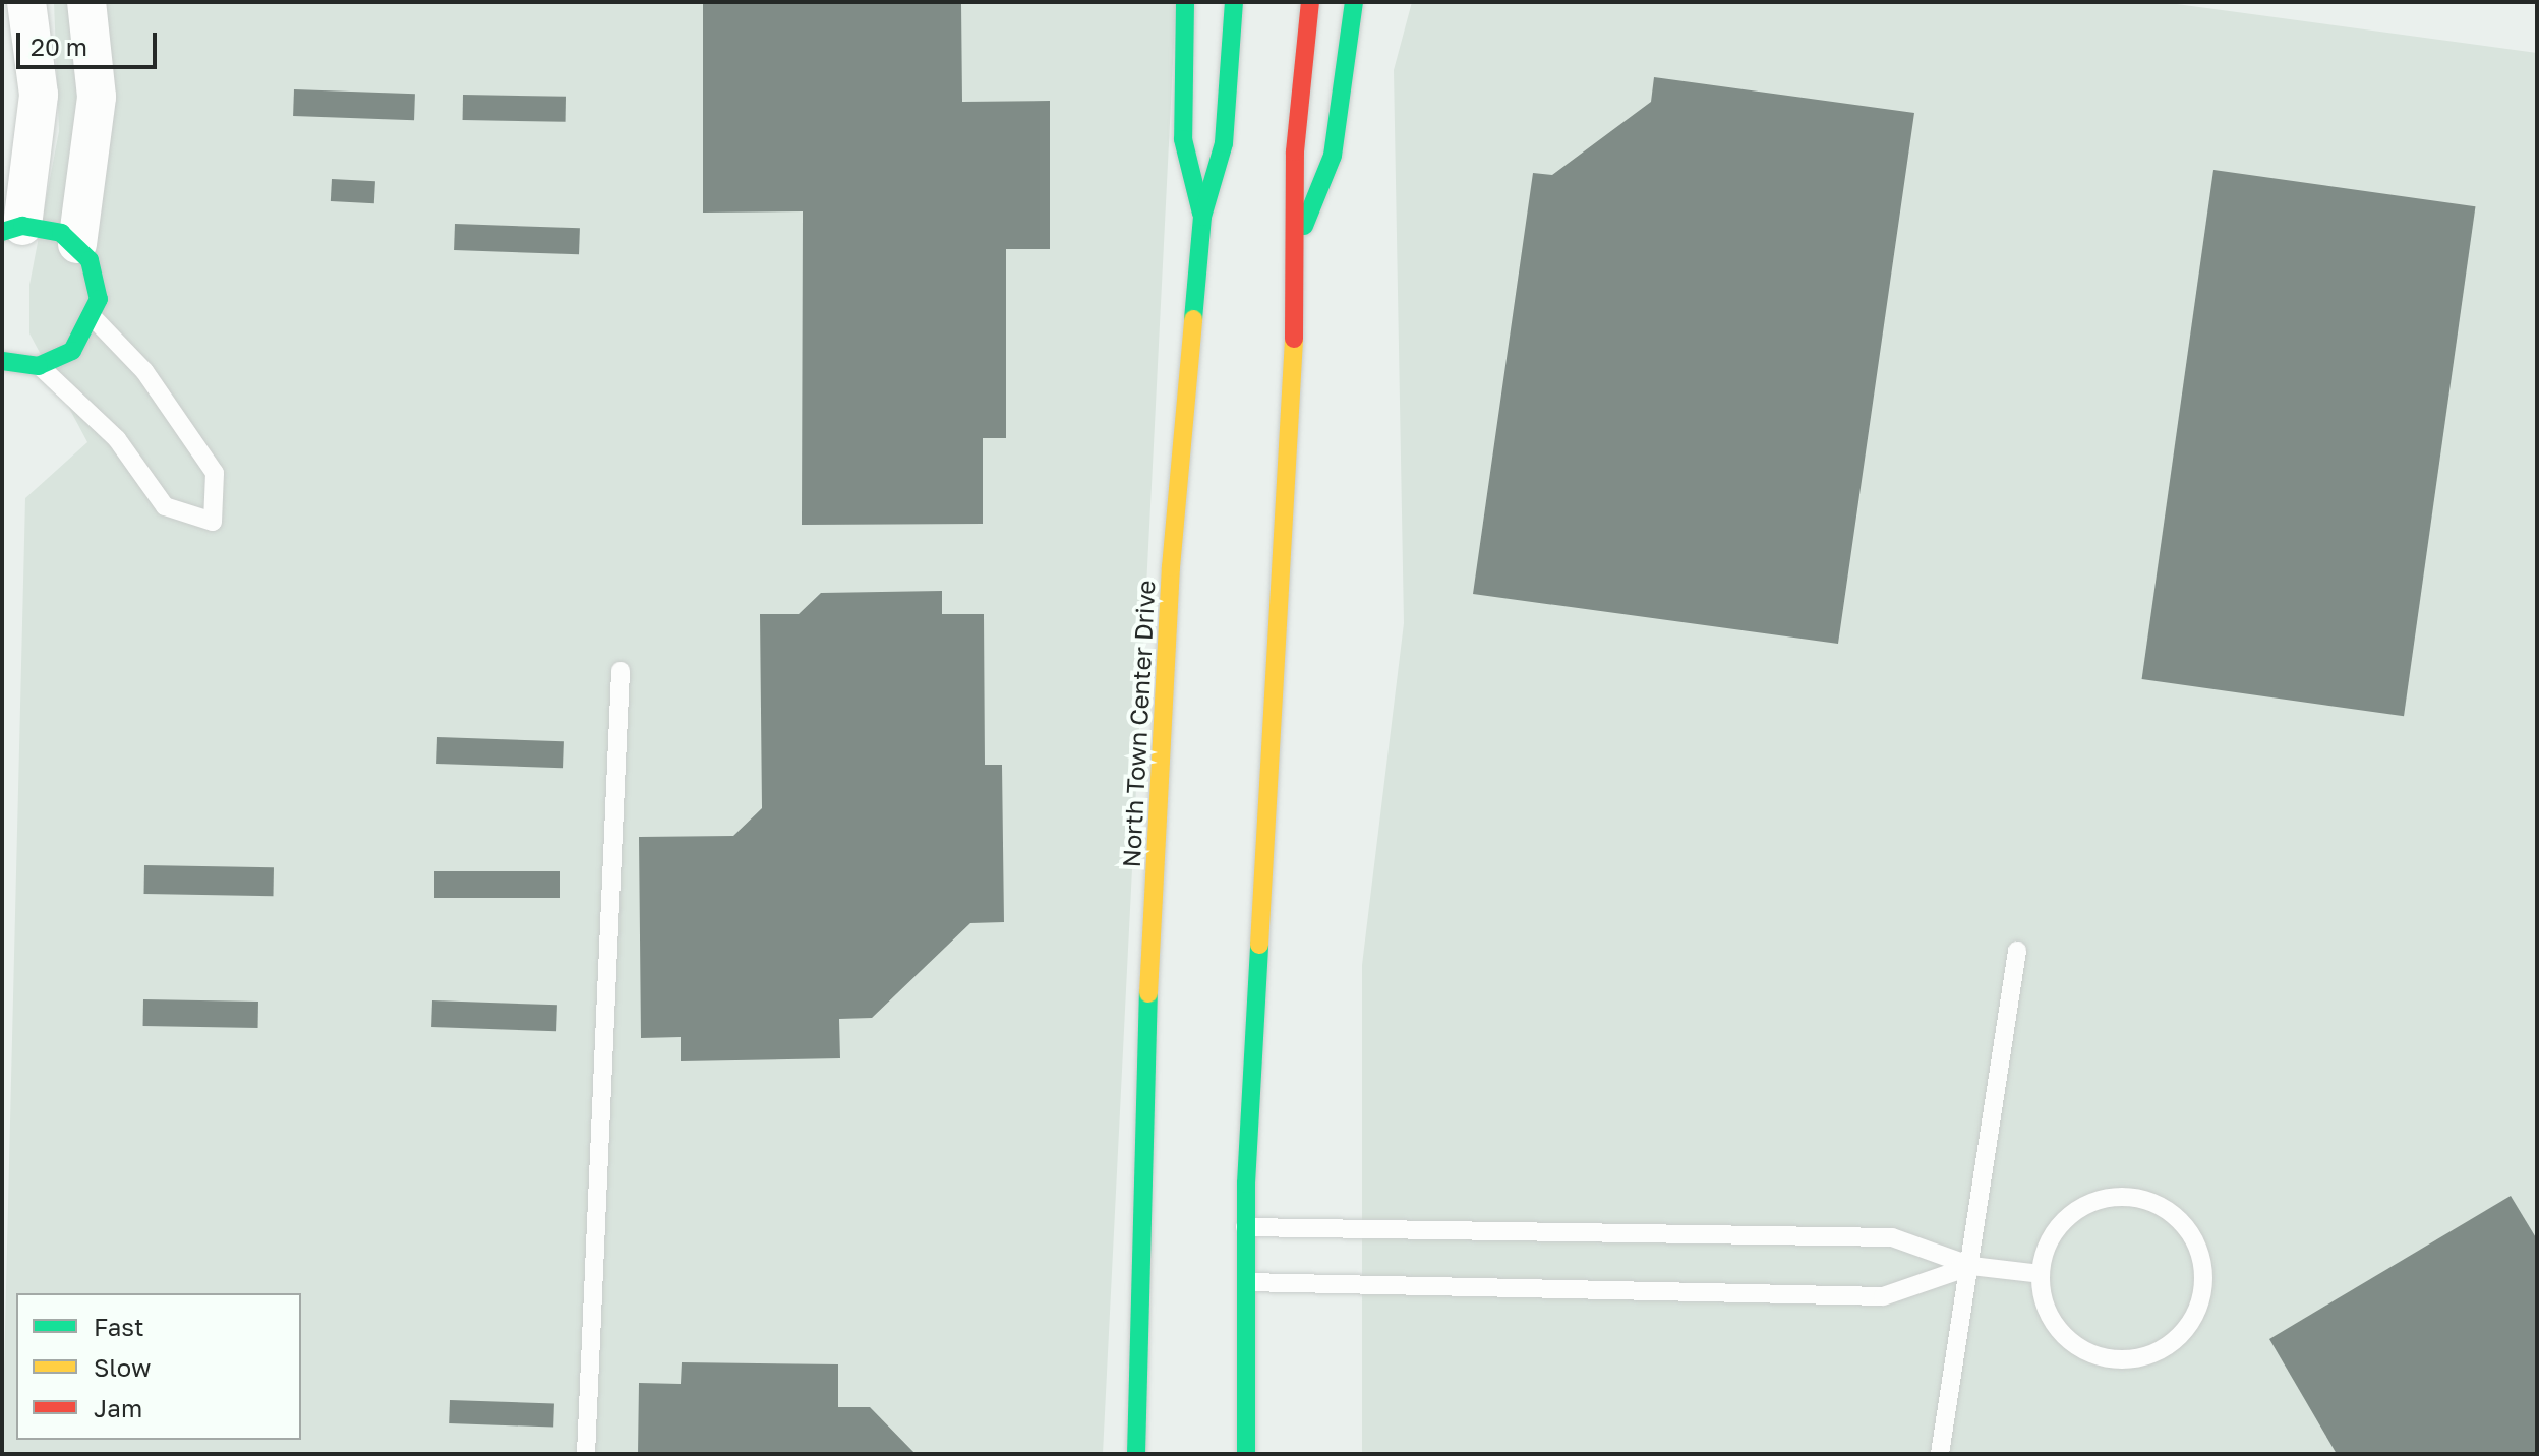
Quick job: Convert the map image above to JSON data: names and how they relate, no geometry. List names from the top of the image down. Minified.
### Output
{"streets":{"main road":["North Town Center Drive"]},"legend":["Fast","Slow","Jam"],"scale_bar":"20 m"}
